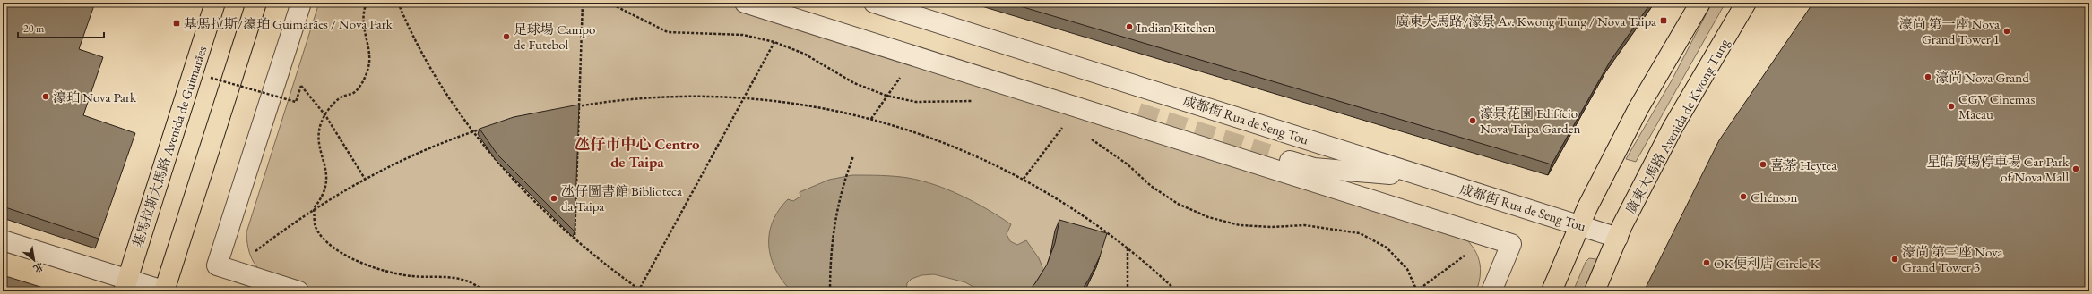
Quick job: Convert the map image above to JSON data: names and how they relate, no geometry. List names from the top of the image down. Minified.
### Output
{"streets":{"main road":["廣東大馬路 Avenida de Kwong Tung","基馬拉斯大馬路 Avenida de Guimarães"],"street":["成都街 Rua de Seng Tou"]},"crossings":[["成都街 Rua de Seng Tou","廣東大馬路 Avenida de Kwong Tung"]],"districts":["氹仔市中心 Centro de Taipa"],"places":{"transit":["廣東大馬路/濠景 Av. Kwong Tung / Nova Taipa","基馬拉斯/濠珀 Guimarães / Nova Park"],"other":["Indian Kitchen","濠尚 第一座 Nova Grand Tower 1","足球場 Campo de Futebol","濠尚 Nova Grand","濠珀 Nova Park","CGV Cinemas Macau","濠景花園 Edifício Nova Taipa Garden","喜茶 Heytea","星皓廣場停車場 Car Park of Nova Mall","Chénson","氹仔圖書館 Biblioteca da Taipa","濠尚 第三座 Nova Grand Tower 3","OK便利店 Circle K"]},"scale_bar":"20 m","north":"bottom right"}
